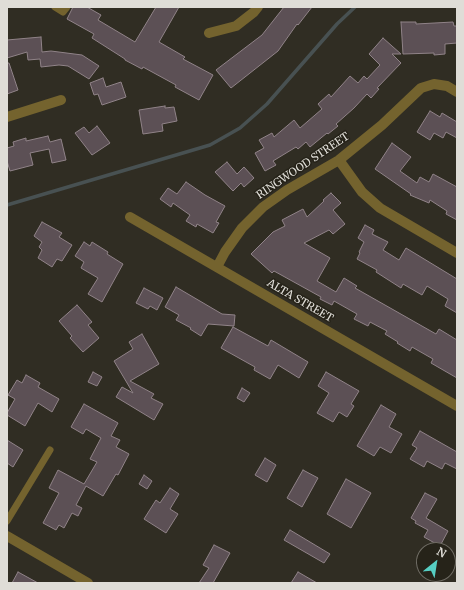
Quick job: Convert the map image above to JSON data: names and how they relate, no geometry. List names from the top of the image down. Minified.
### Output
{"streets":{"street":["RINGWOOD STREET","ALTA STREET"]},"crossings":[["RINGWOOD STREET","ALTA STREET"]],"north":"top right"}
